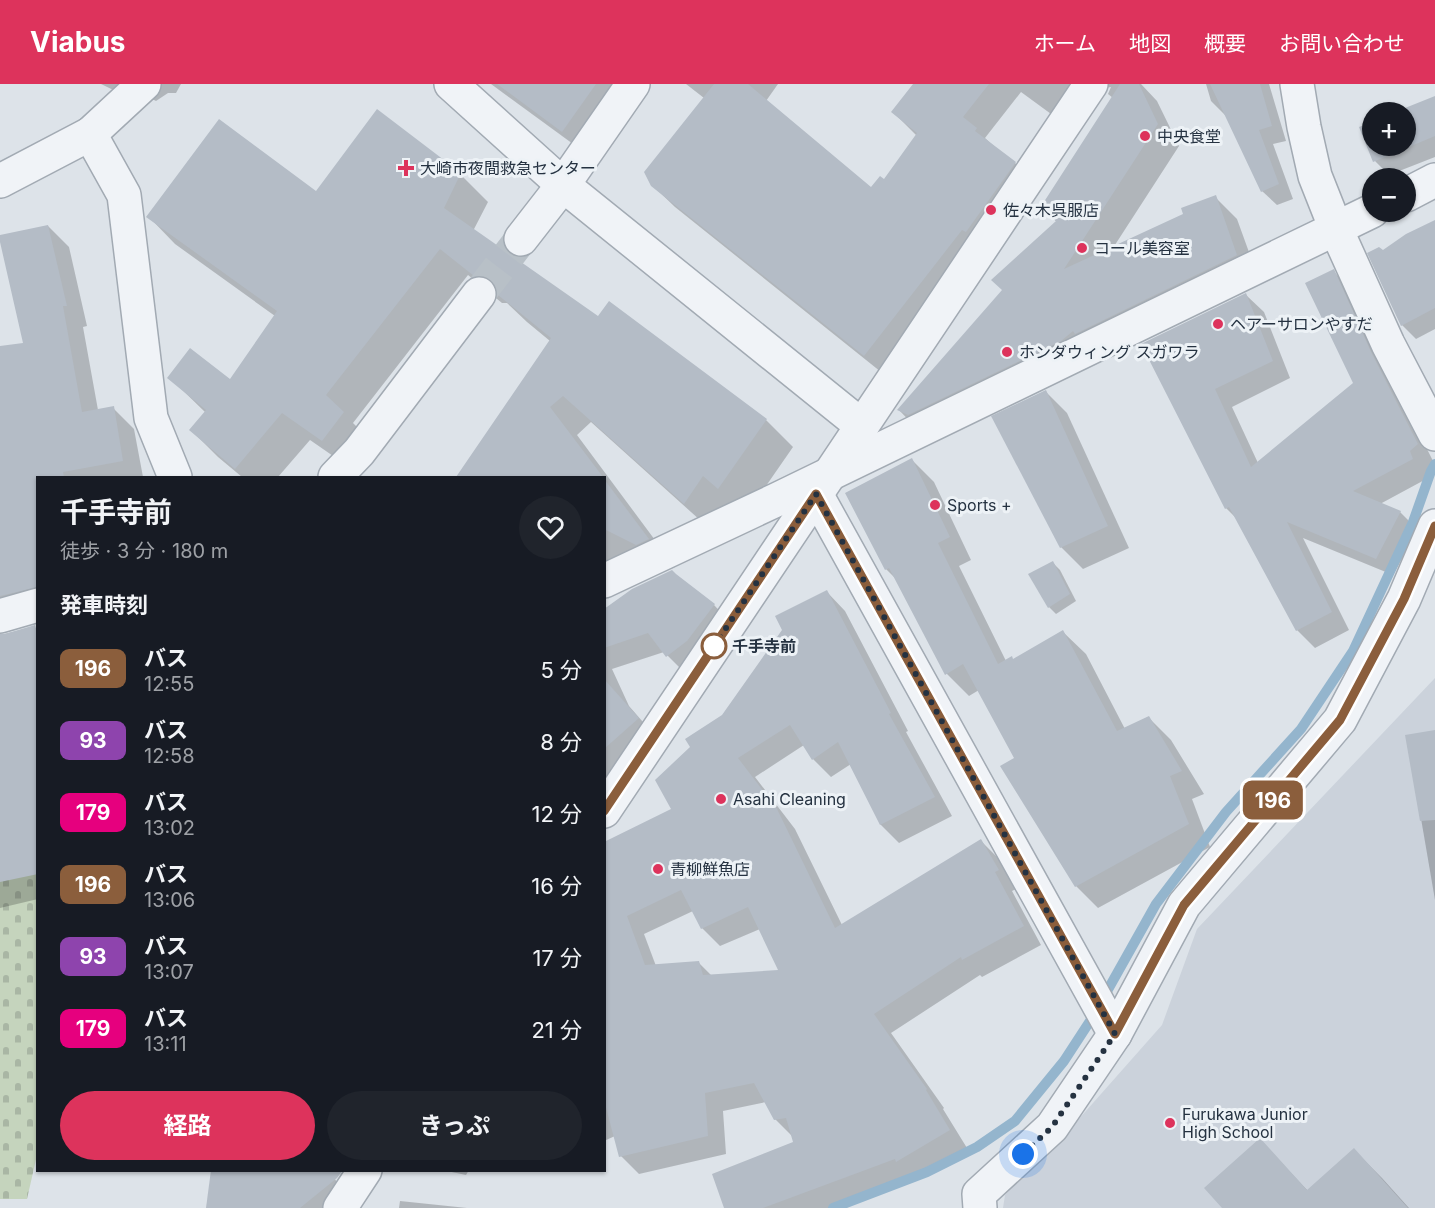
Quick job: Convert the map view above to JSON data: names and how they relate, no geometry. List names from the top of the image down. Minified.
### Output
{"places":{"other":["中央食堂","佐々木呉服店","コール美容室","ヘアーサロンやすだ","ホンダウィング スガワラ","Sports +","千手寺前","Asahi Cleaning","青柳鮮魚店","Furukawa Junior High School"],"health":["大崎市夜間救急センター"]},"lines":["bus line 196"],"page":{"header":"Viabus","nav":["ホーム","地図","概要","お問い合わせ"],"on_map":"196","map_buttons":["+","−"],"heading":[["千手寺前","徒歩 · 3 分 · 180 m"],"発車時刻"],"list":[{"mark":"196","name":"バス","note":"12:55","value":"5 分"},{"mark":"93","name":"バス","note":"12:58","value":"8 分"},{"mark":"179","name":"バス","note":"13:02","value":"12 分"},{"mark":"196","name":"バス","note":"13:06","value":"16 分"},{"mark":"93","name":"バス","note":"13:07","value":"17 分"},{"mark":"179","name":"バス","note":"13:11","value":"21 分"}],"buttons":["経路","きっぷ"]}}
